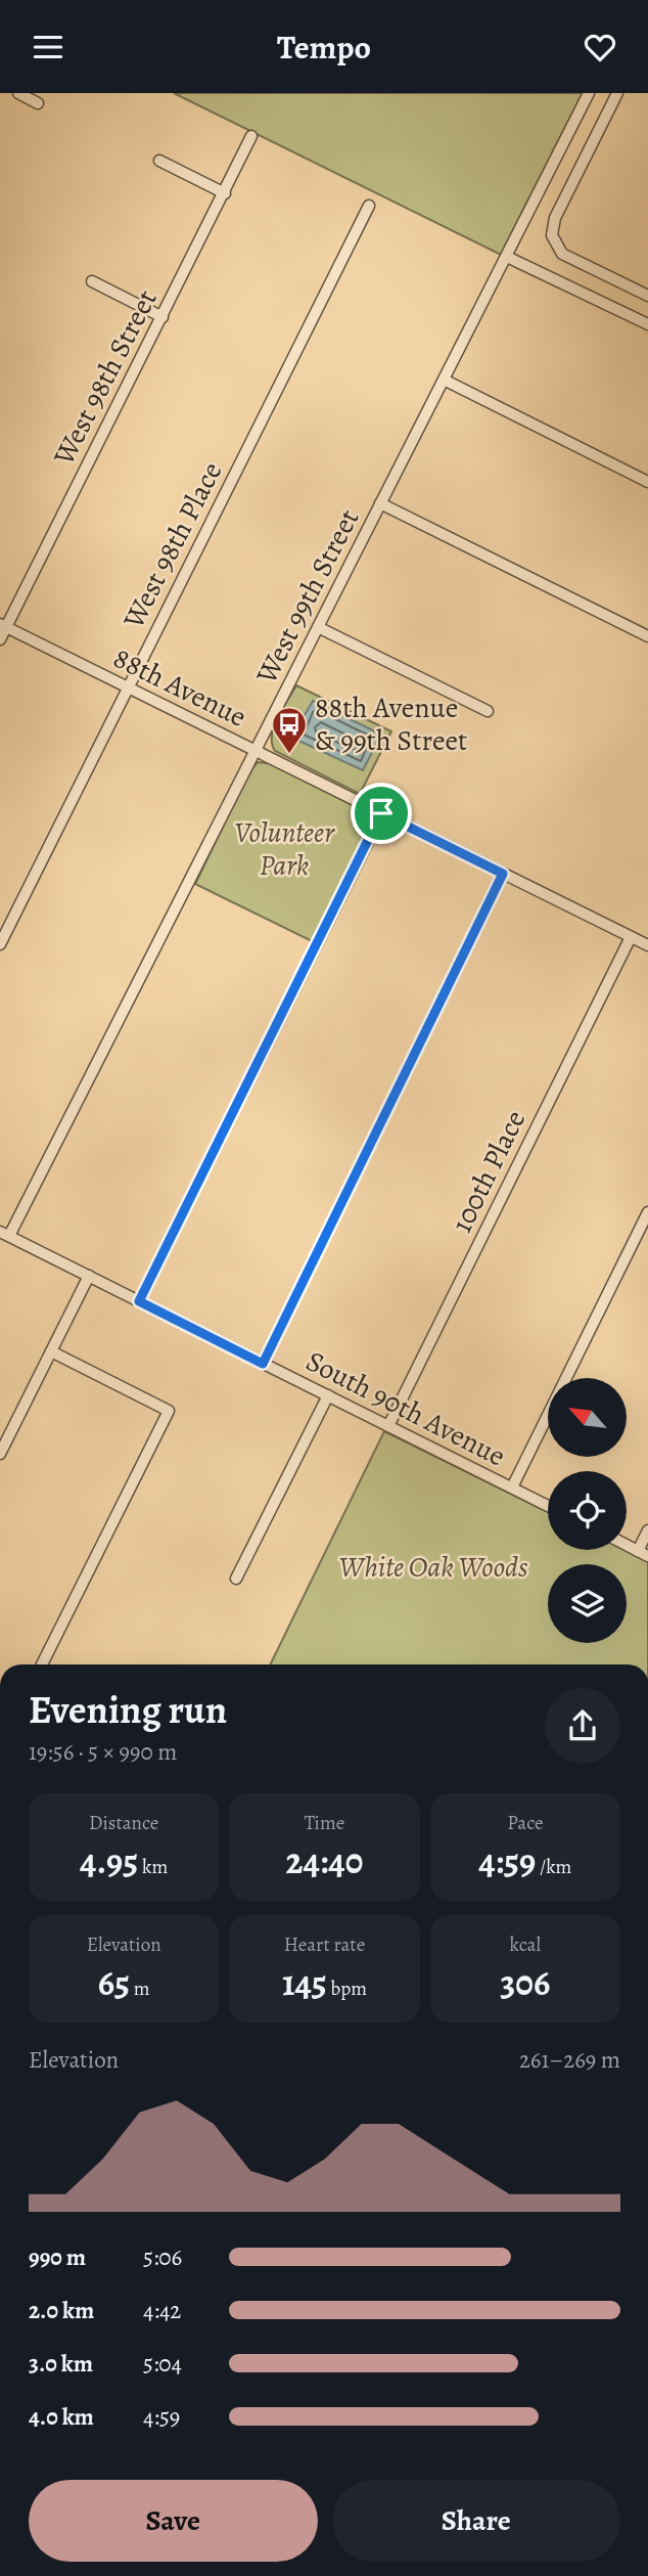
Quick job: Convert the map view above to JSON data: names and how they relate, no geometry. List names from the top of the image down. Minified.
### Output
{"streets":{"street":["West 98th Street","West 98th Place","West 99th Street","88th Avenue","100th Place","South 90th Avenue"]},"crossings":[["West 98th Street","88th Avenue"],["West 98th Place","88th Avenue"],["West 99th Street","88th Avenue"],["West 99th Street","South 90th Avenue"],["88th Avenue","100th Place"],["100th Place","South 90th Avenue"]],"parks":["Volunteer Park","White Oak Woods"],"places":{"bus stop":["88th Avenue & 99th Street"]},"north":"top left","page":{"header":"Tempo","heading":["Evening run","19:56 · 5 × 990 m"],"stats":[["Distance","4.95 km"],["Time","24:40"],["Pace","4:59 /km"],["Elevation","65 m"],["Heart rate","145 bpm"],["kcal","306"]],"chart":["Elevation","261–269 m"],"list":[{"name":"990 m","note":"5:06"},{"name":"2.0 km","note":"4:42"},{"name":"3.0 km","note":"5:04"},{"name":"4.0 km","note":"4:59"}],"buttons":["Save","Share"]}}
